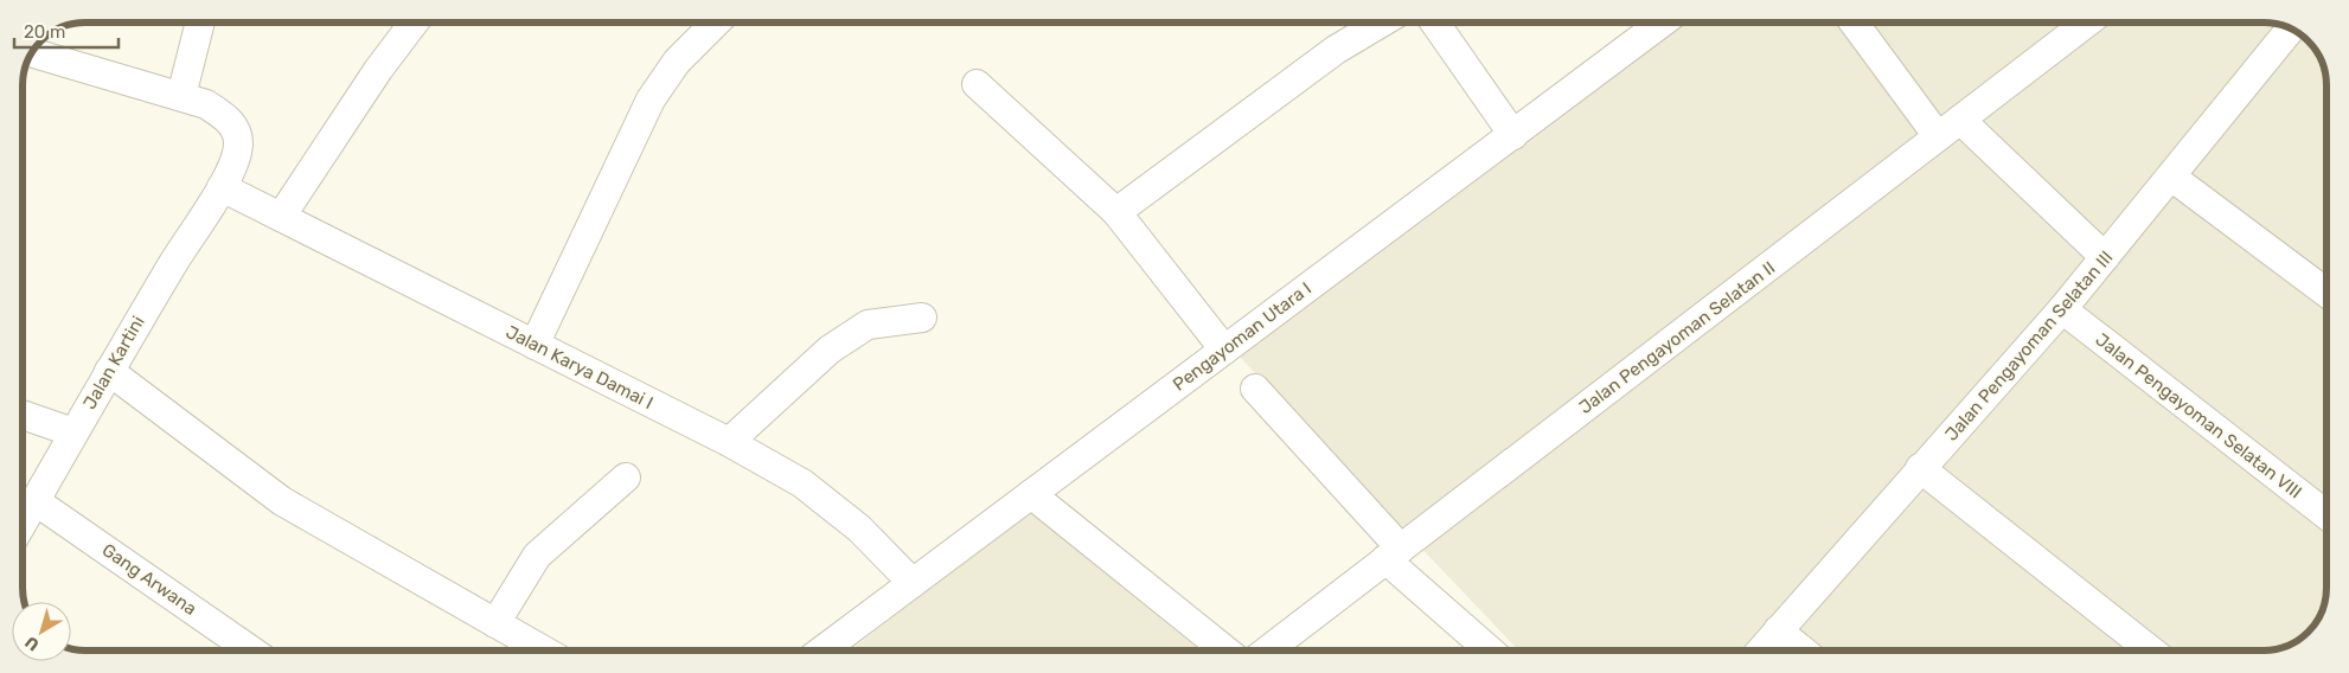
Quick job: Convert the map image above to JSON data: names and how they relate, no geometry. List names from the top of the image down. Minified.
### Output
{"streets":{"street":["Pengayoman Utara I","Jalan Pengayoman Selatan II","Jalan Pengayoman Selatan III","Jalan Kartini","Jalan Karya Damai I","Jalan Pengayoman Selatan VIII","Gang Arwana"]},"crossings":[["Pengayoman Utara I","Jalan Karya Damai I"],["Jalan Pengayoman Selatan III","Jalan Pengayoman Selatan VIII"],["Jalan Kartini","Jalan Karya Damai I"],["Jalan Kartini","Gang Arwana"]],"scale_bar":"20 m","north":"bottom left"}
